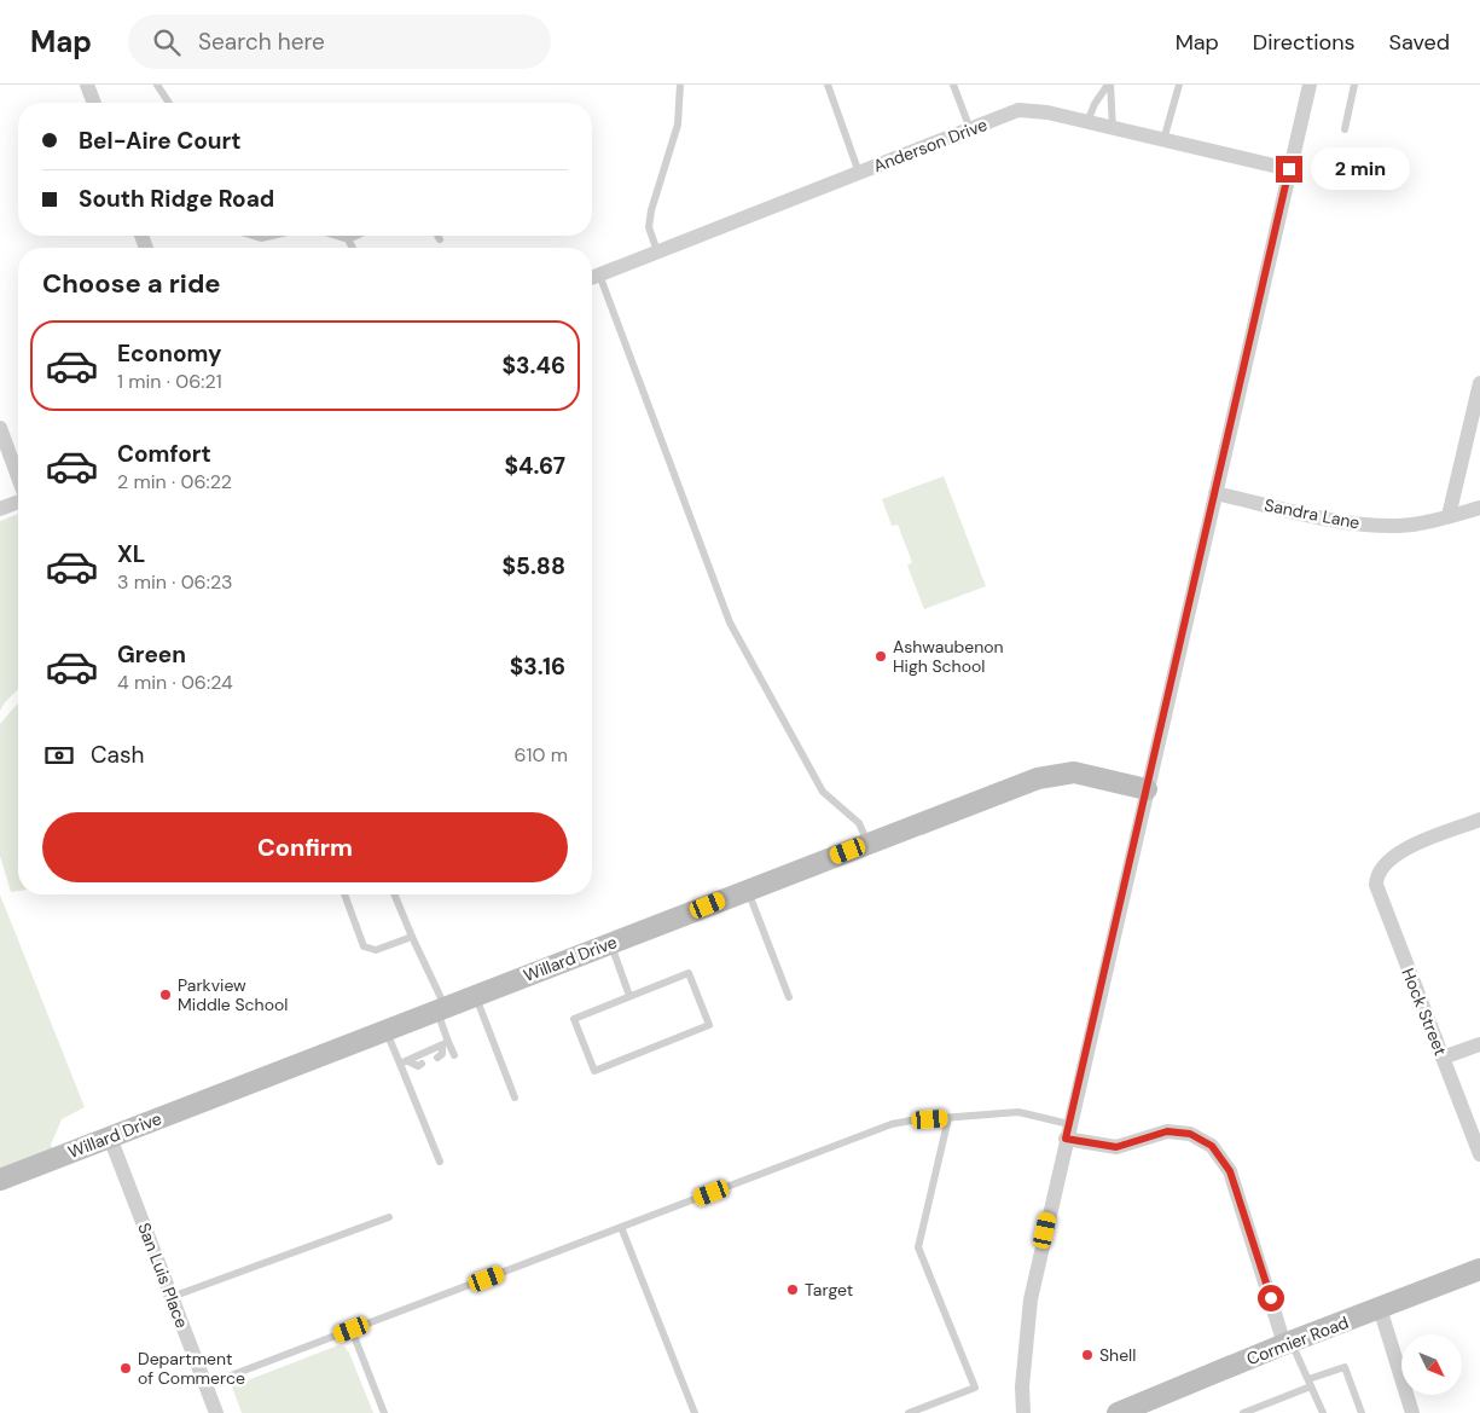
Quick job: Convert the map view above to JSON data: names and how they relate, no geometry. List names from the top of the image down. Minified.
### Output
{"streets":{"street":["Anderson Drive","Sandra Lane","Willard Drive","Hock Street","San Luis Place","Cormier Road"]},"crossings":[["Willard Drive","San Luis Place"]],"places":["Ashwaubenon High School","Parkview Middle School","Target","Shell","Department of Commerce"],"north":"bottom right","page":{"header":"Map","search":"Search here","nav":["Map","Directions","Saved"],"banner":["Bel-Aire Court","South Ridge Road"],"bubble":"2 min","heading":"Choose a ride","list":[{"name":"Economy","note":"1 min · 06:21","value":"$3.46"},{"name":"Comfort","note":"2 min · 06:22","value":"$4.67"},{"name":"XL","note":"3 min · 06:23","value":"$5.88"},{"name":"Green","note":"4 min · 06:24","value":"$3.16"}],"pay":["Cash","610 m"],"buttons":"Confirm"}}
